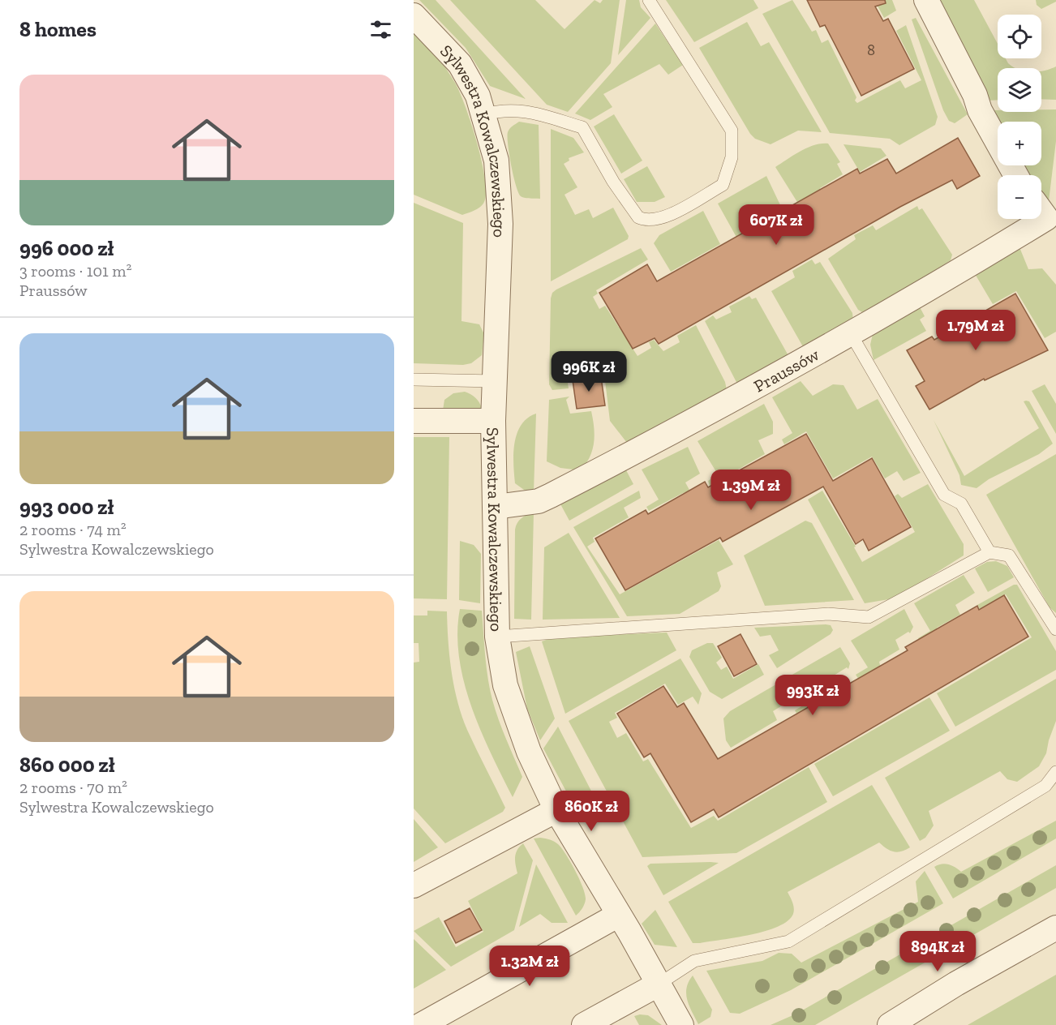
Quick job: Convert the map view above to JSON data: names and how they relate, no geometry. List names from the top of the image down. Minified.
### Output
{"streets":{"street":["Sylwestra Kowalczewskiego","Praussów"]},"crossings":[["Sylwestra Kowalczewskiego","Praussów"]],"house_numbers":["8"],"page":{"heading":"8 homes","map_buttons":["+","−"],"list":[{"name":"996 000 zł","note":"3 rooms · 101 m² · Praussów"},{"name":"993 000 zł","note":"2 rooms · 74 m² · Sylwestra Kowalczewskiego"},{"name":"860 000 zł","note":"2 rooms · 70 m² · Sylwestra Kowalczewskiego"}],"price":["607K zł","1.79M zł","996K zł","1.39M zł","993K zł","860K zł","894K zł","1.32M zł"]}}
